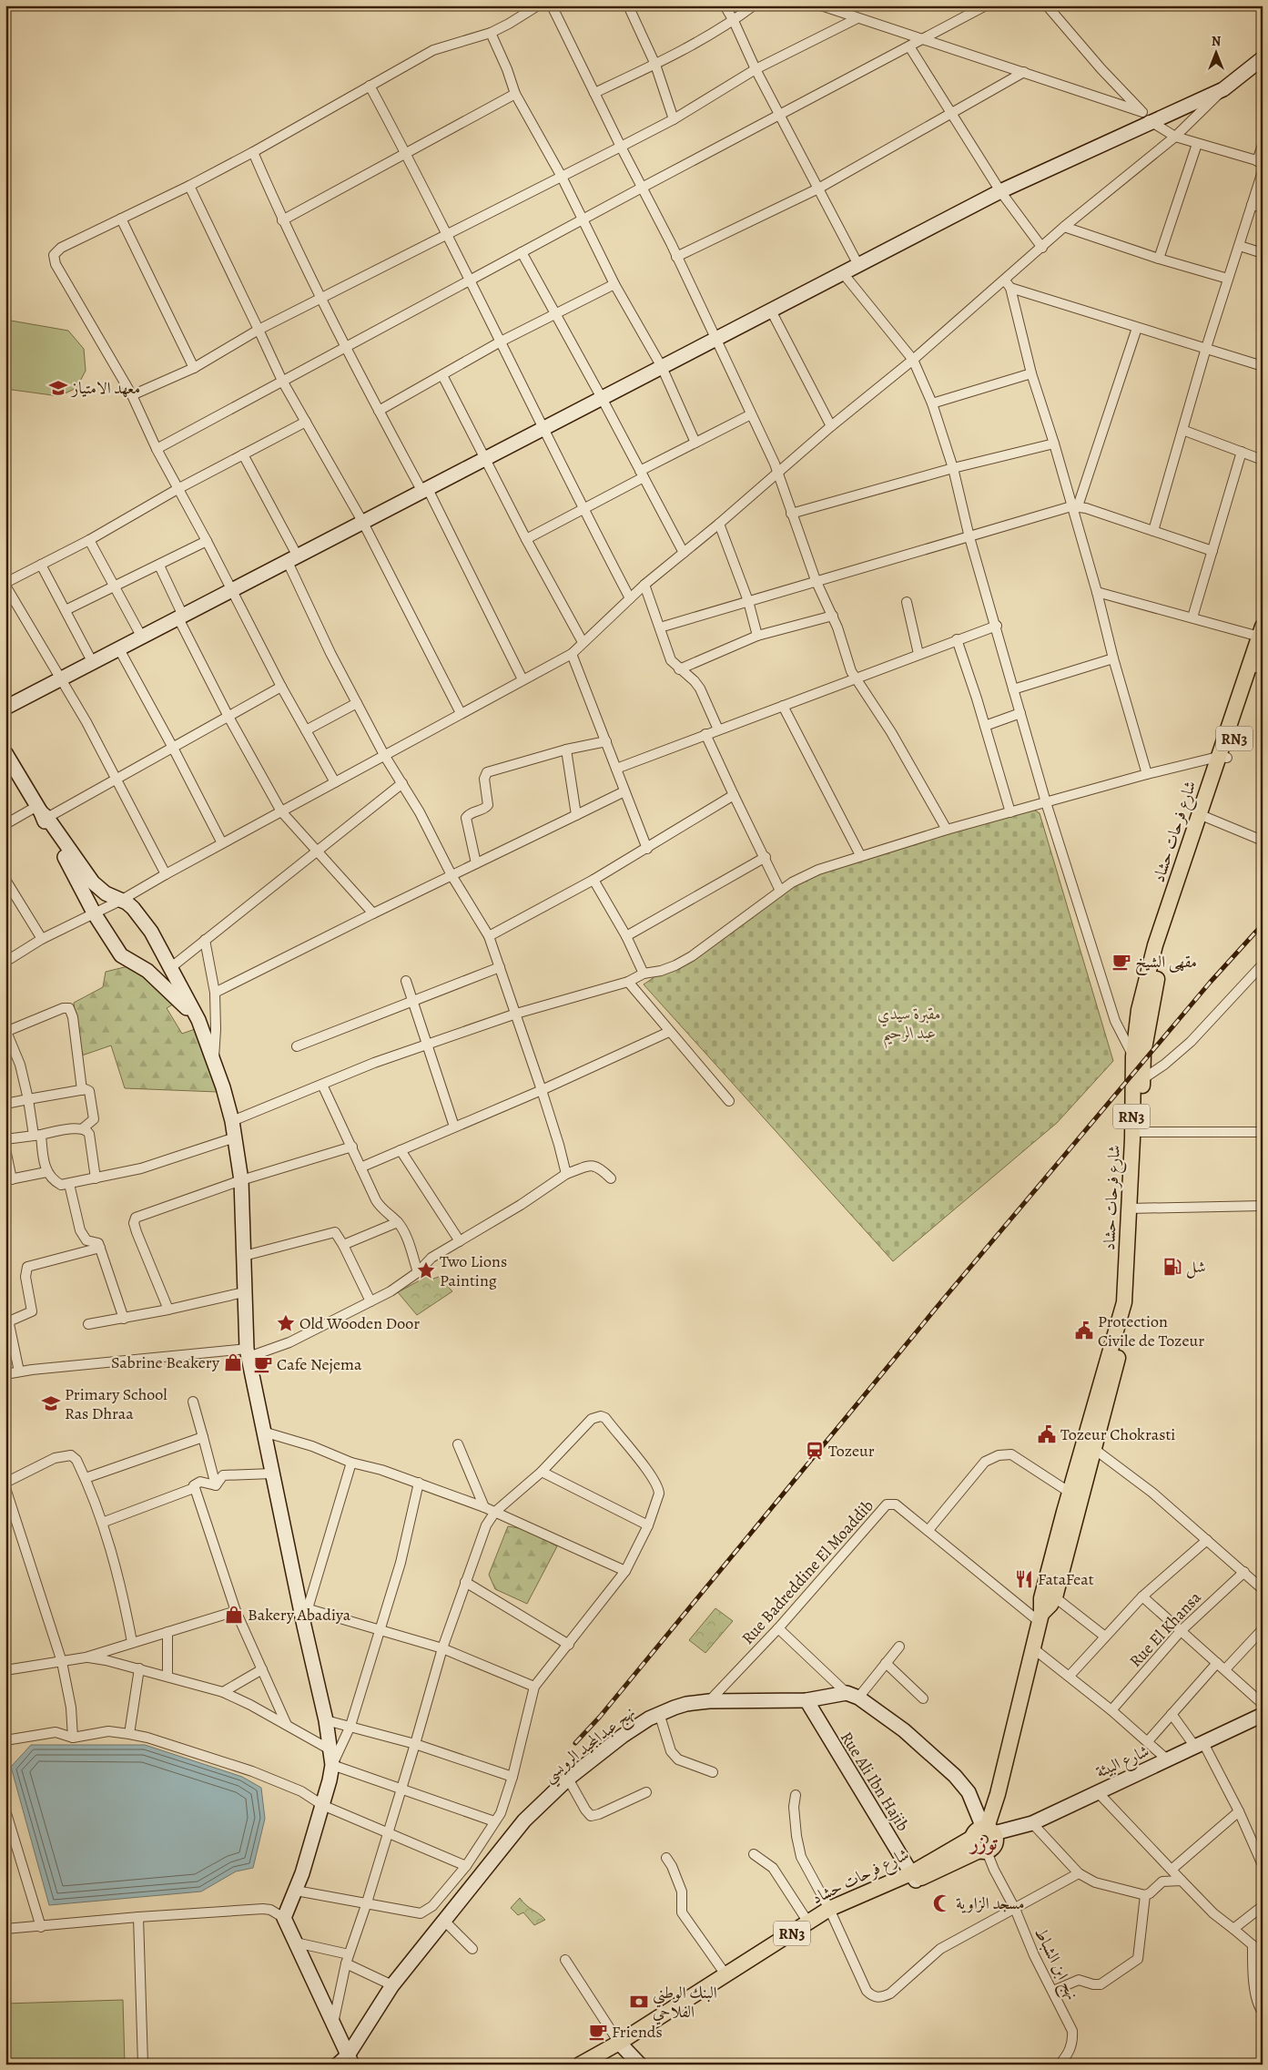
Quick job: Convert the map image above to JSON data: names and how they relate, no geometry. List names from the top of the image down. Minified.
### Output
{"streets":{"main road":["RN3","شارع فرحات حشاد"],"street":["Rue Badreddine El Moaddib","Rue El Khansa","نهج عبدالمجيد الرويسي","شارع البيئة","Rue Ali Ibn Hajib","نهج ابن الشباط"]},"crossings":[["شارع فرحات حشاد","Rue Badreddine El Moaddib"],["شارع فرحات حشاد","شارع البيئة"],["شارع فرحات حشاد","Rue Ali Ibn Hajib"],["شارع فرحات حشاد","نهج ابن الشباط"],["Rue Badreddine El Moaddib","نهج عبدالمجيد الرويسي"],["نهج عبدالمجيد الرويسي","Rue Ali Ibn Hajib"],["شارع البيئة","نهج ابن الشباط"]],"districts":["توزر"],"parks":["مقبرة سيدي عبد الرحيم"],"places":{"school or university":["معهد الامتياز","Primary School Ras Dhraa"],"cafe":["مقهى الشيخ","Cafe Nejema","Friends"],"fuel station":["شل"],"place":["Two Lions Painting","Old Wooden Door"],"public building":["Protection Civile de Tozeur","Tozeur Chokrasti"],"shop":["Sabrine Beakery","Bakery Abadiya"],"station":["Tozeur"],"restaurant":["FataFeat"],"mosque":["مسجد الزاوية"],"bank":["البنك الوطني الفلاحي"]},"north":"top"}
